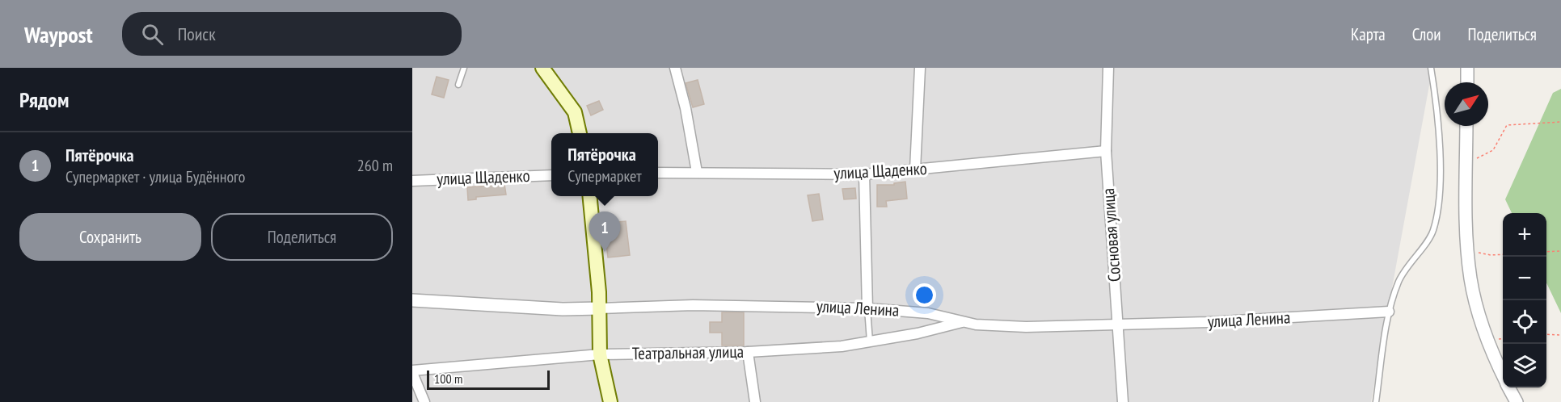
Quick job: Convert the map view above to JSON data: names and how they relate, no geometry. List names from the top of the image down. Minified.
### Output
{"streets":{"street":["улица Щаденко","Сосновая улица","улица Ленина","Театральная улица"]},"crossings":[["улица Щаденко","Сосновая улица"],["Сосновая улица","улица Ленина"],["улица Ленина","Театральная улица"]],"scale_bar":"100 m","north":"top right","page":{"header":"Waypost","search":"Поиск","nav":["Карта","Слои","Поделиться"],"heading":"Рядом","list":[{"mark":"1","name":"Пятёрочка","note":"Супермаркет · улица Будённого","value":"260 m"}],"popup":["Пятёрочка","Супермаркет"],"buttons":["Сохранить","Поделиться"],"pins":"1","map_buttons":["+","−"],"scale":"100 m"}}
